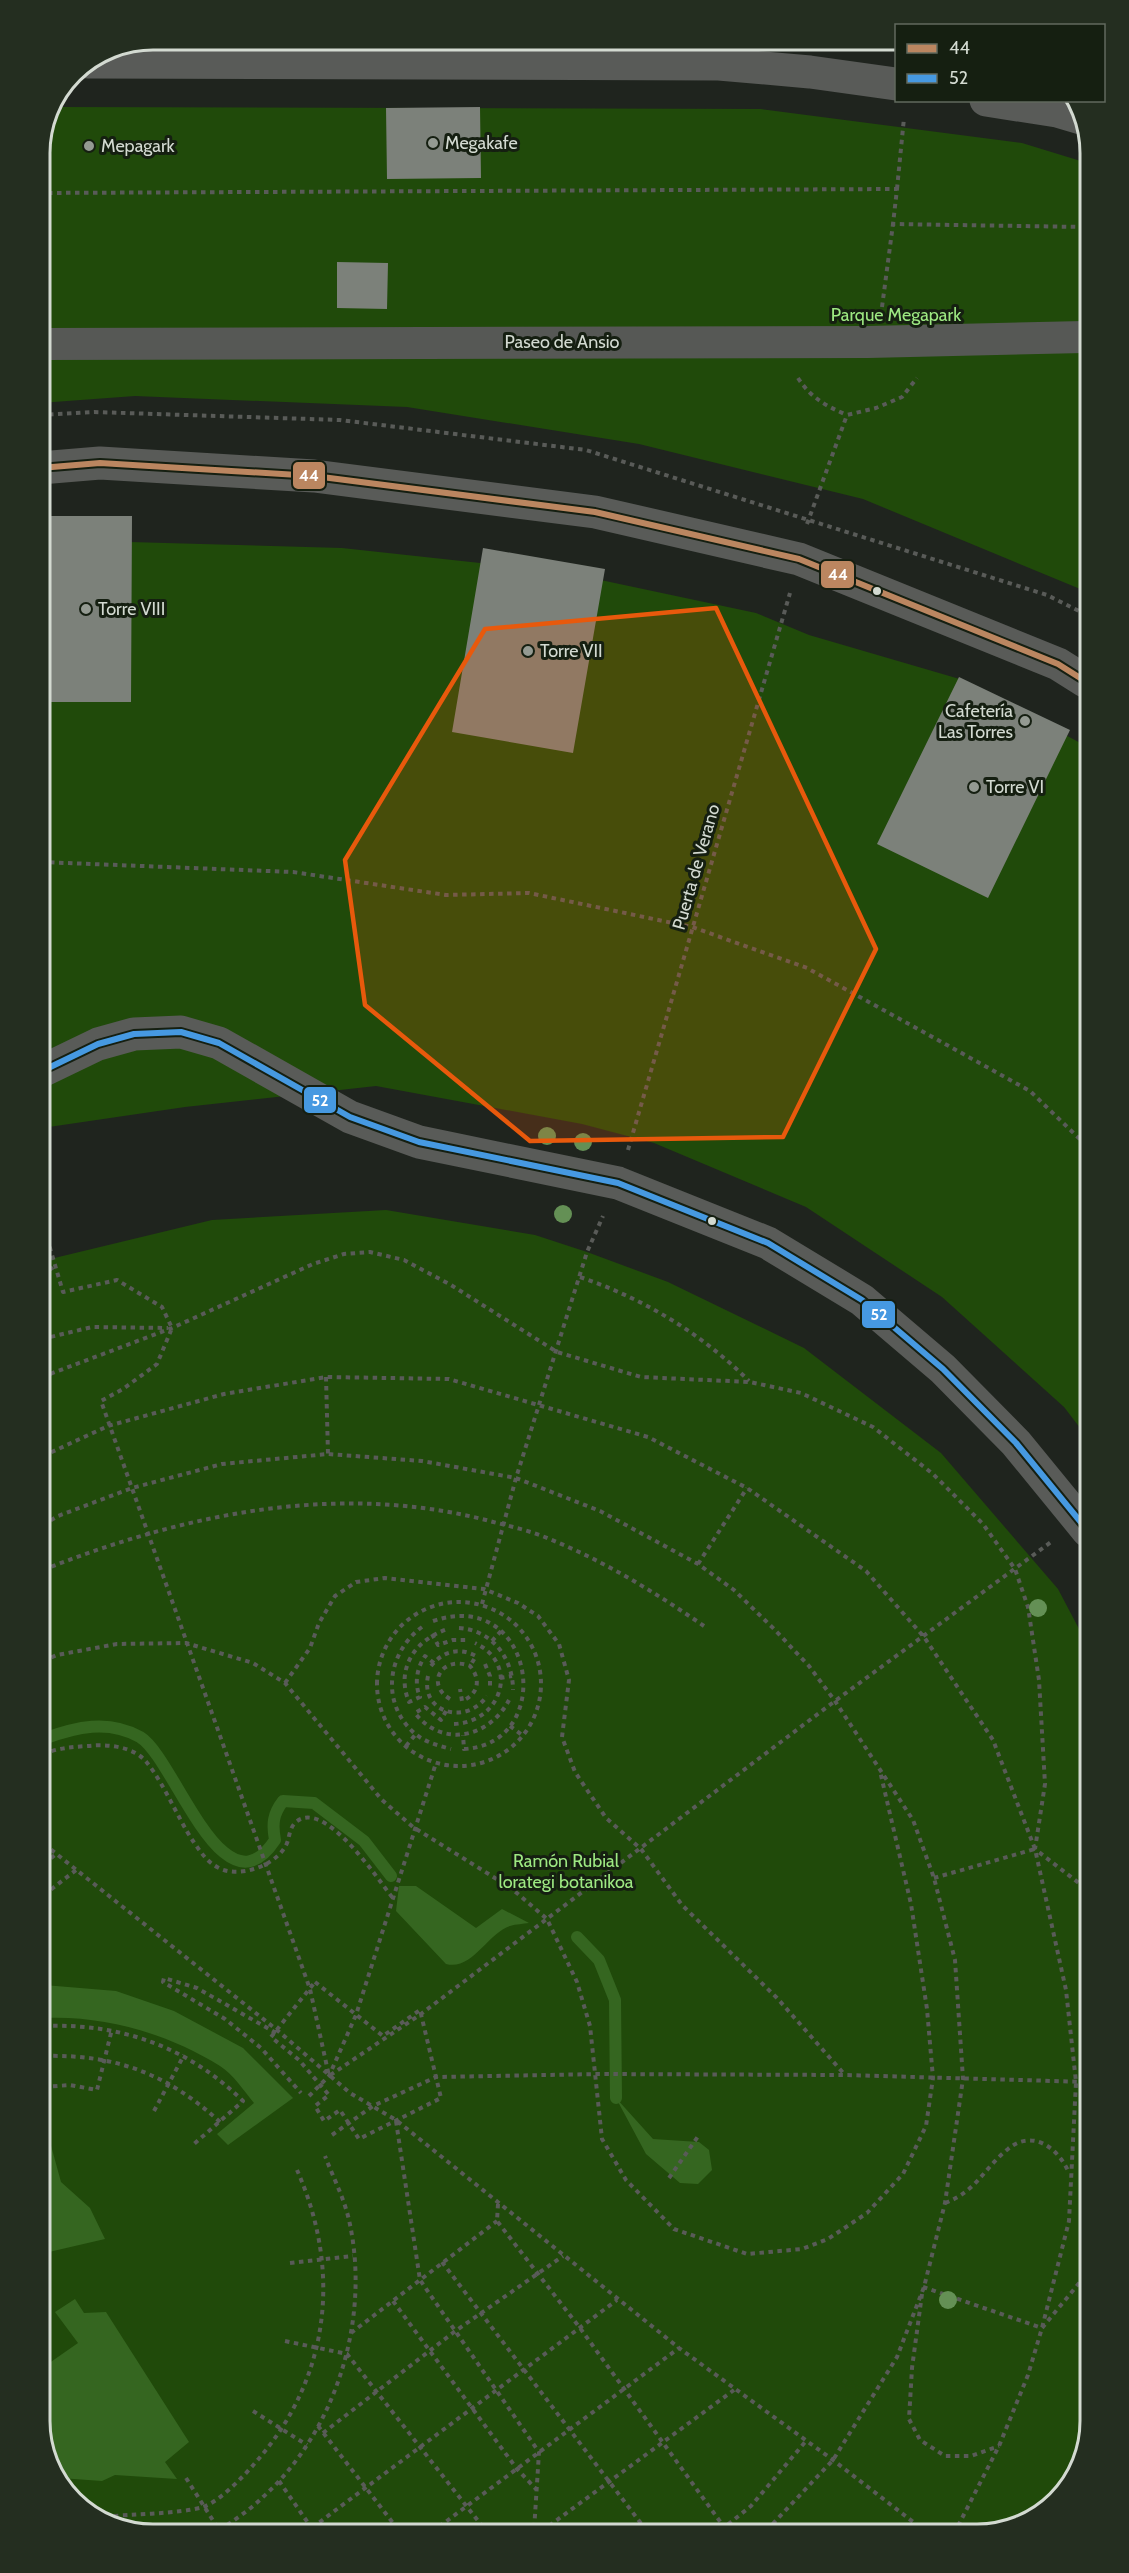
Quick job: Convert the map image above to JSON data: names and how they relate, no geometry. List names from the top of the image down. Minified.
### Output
{"streets":{"street":["Paseo de Ansio"],"path":["Puerta de Verano"]},"parks":["Parque Megapark","Ramón Rubial lorategi botanikoa"],"places":["Megakafe","Mepagark","Torre VIII","Torre VII","Cafetería Las Torres","Torre VI"],"lines":["transit line 44","transit line 52"],"legend":["44","52"]}
